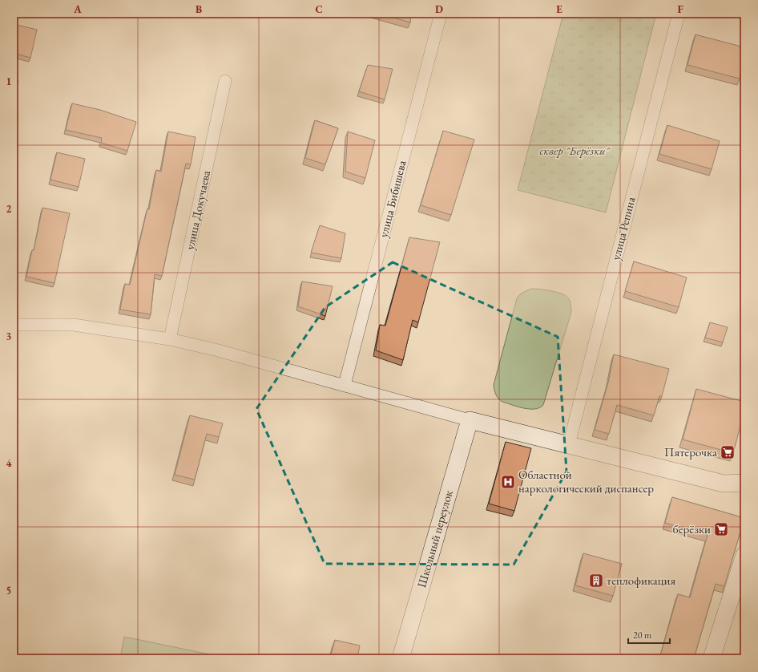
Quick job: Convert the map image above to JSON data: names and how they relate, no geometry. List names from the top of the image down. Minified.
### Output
{"streets":{"street":["улица Бибишева","улица Докучаева","улица Репина","Школьный переулок"]},"parks":["сквер \"Берёзки\""],"places":{"supermarket":["Пятерочка","берёзки"],"hospital":["Областной наркологический диспансер"],"building":["теплофикация"]},"scale_bar":"20 m","grid":{"columns":["A","B","C","D","E","F"],"rows":["1","2","3","4","5"]}}
